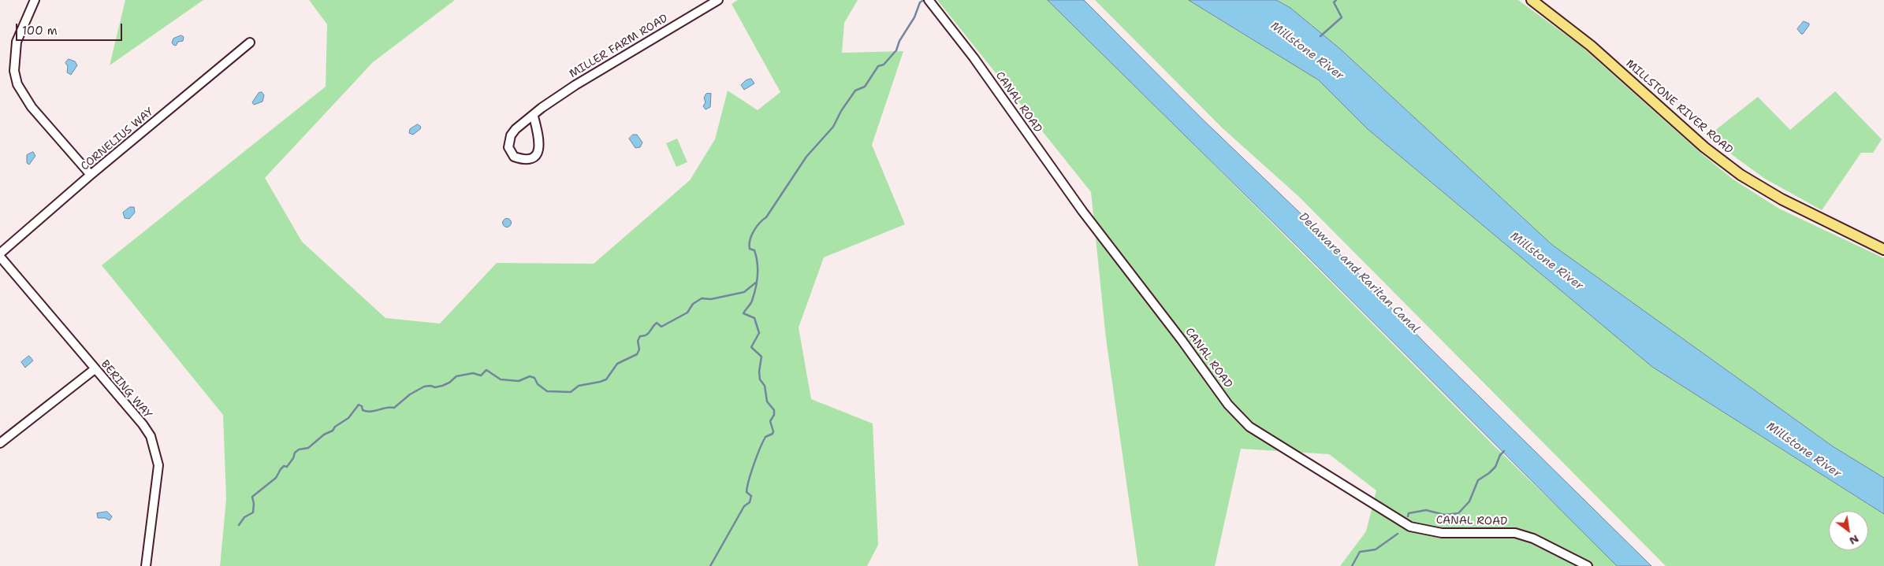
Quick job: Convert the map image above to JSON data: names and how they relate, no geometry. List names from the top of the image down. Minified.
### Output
{"streets":{"main road":["MILLSTONE RIVER ROAD"],"street":["MILLER FARM ROAD","CANAL ROAD","CORNELIUS WAY","BERING WAY"]},"crossings":[["CORNELIUS WAY","BERING WAY"]],"water":["Millstone River","Delaware and Raritan Canal"],"scale_bar":"100 m","north":"bottom right"}
